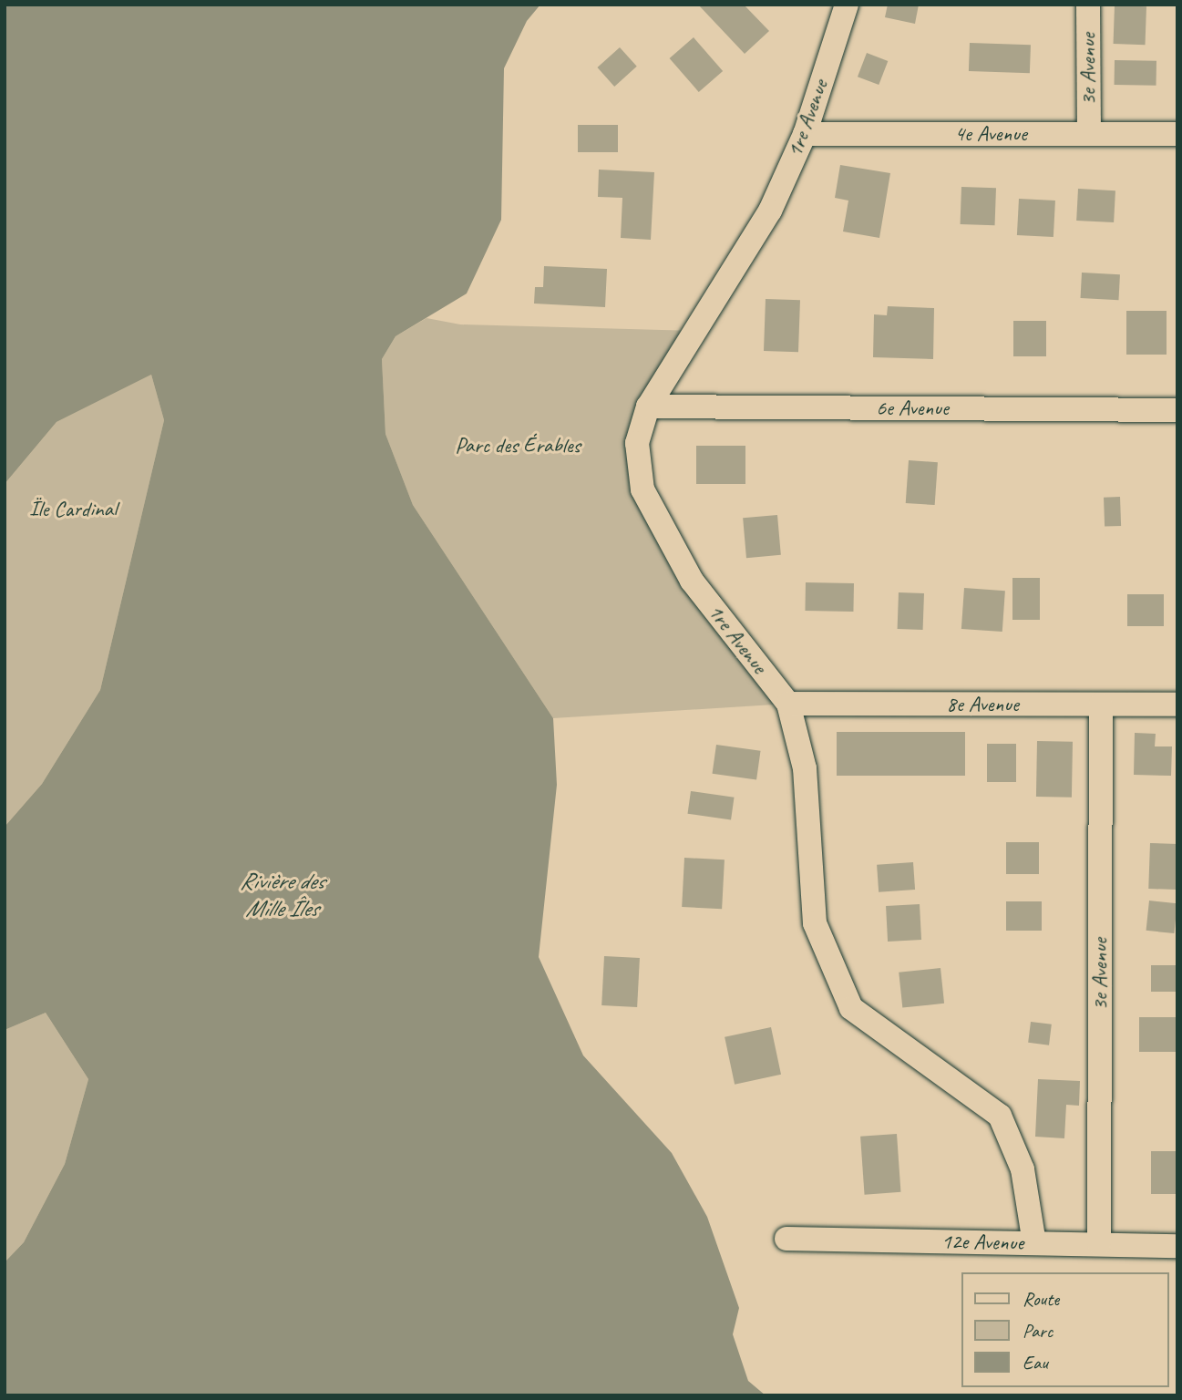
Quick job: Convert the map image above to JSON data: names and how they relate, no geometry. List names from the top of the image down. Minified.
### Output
{"streets":{"street":["3e Avenue","1re Avenue","4e Avenue","6e Avenue","8e Avenue","12e Avenue"]},"crossings":[["3e Avenue","4e Avenue"],["3e Avenue","8e Avenue"],["3e Avenue","12e Avenue"],["1re Avenue","4e Avenue"],["1re Avenue","6e Avenue"],["1re Avenue","8e Avenue"],["1re Avenue","12e Avenue"]],"water":["Rivière des Mille Îles"],"parks":["Parc des Érables","Ïle Cardinal"],"legend":["Route","Parc","Eau"]}
